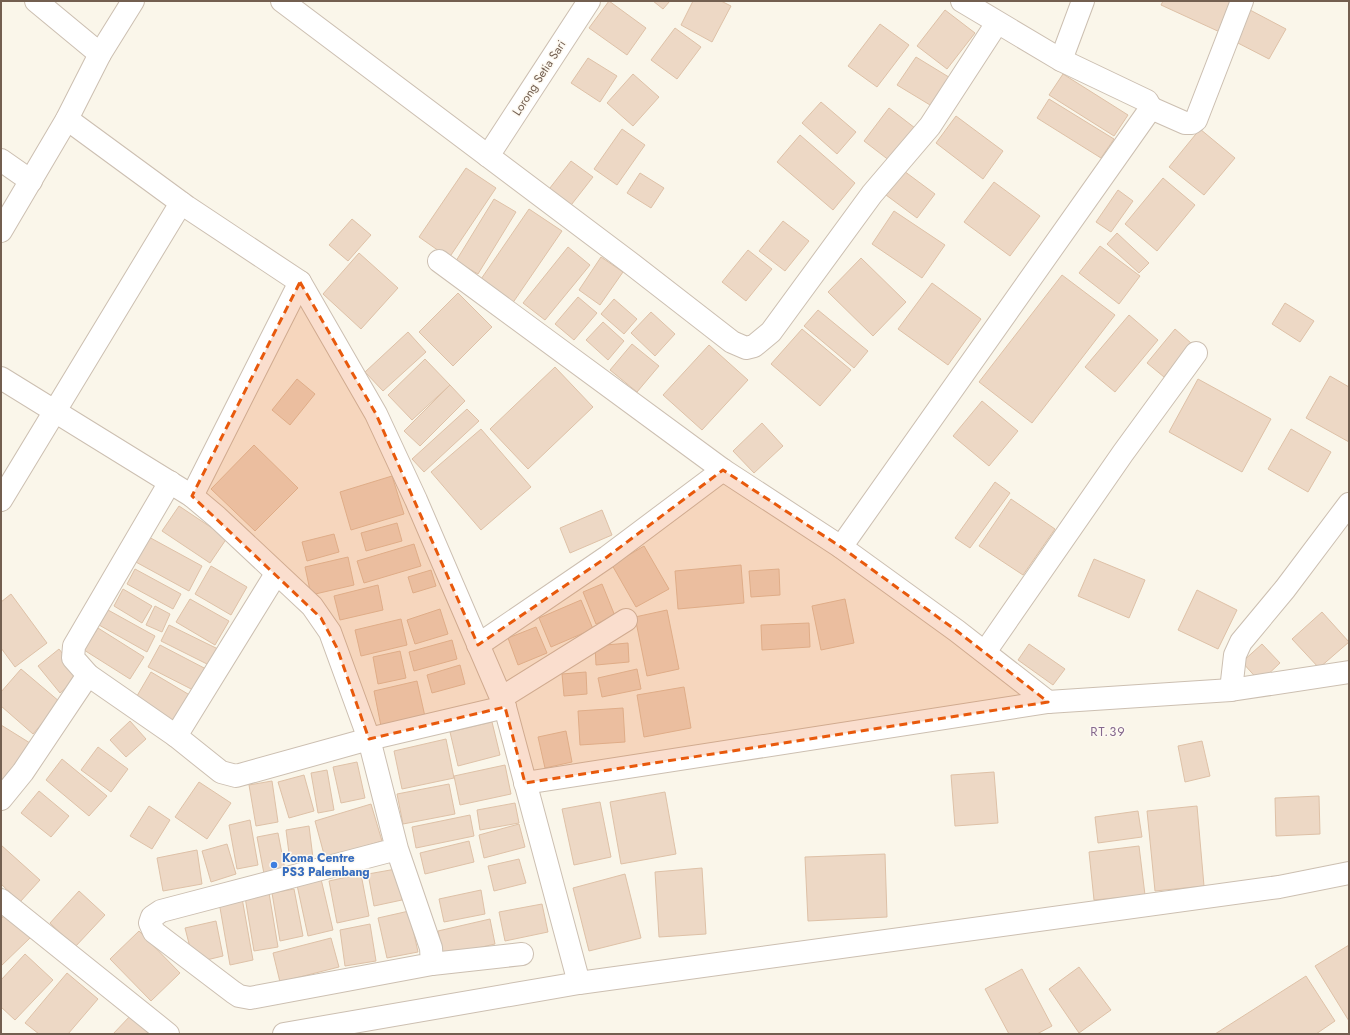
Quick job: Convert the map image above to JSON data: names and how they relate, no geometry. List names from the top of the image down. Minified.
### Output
{"streets":{"street":["Lorong Setia Sari"]},"districts":["RT.39"],"places":["Koma Centre PS3 Palembang"]}
